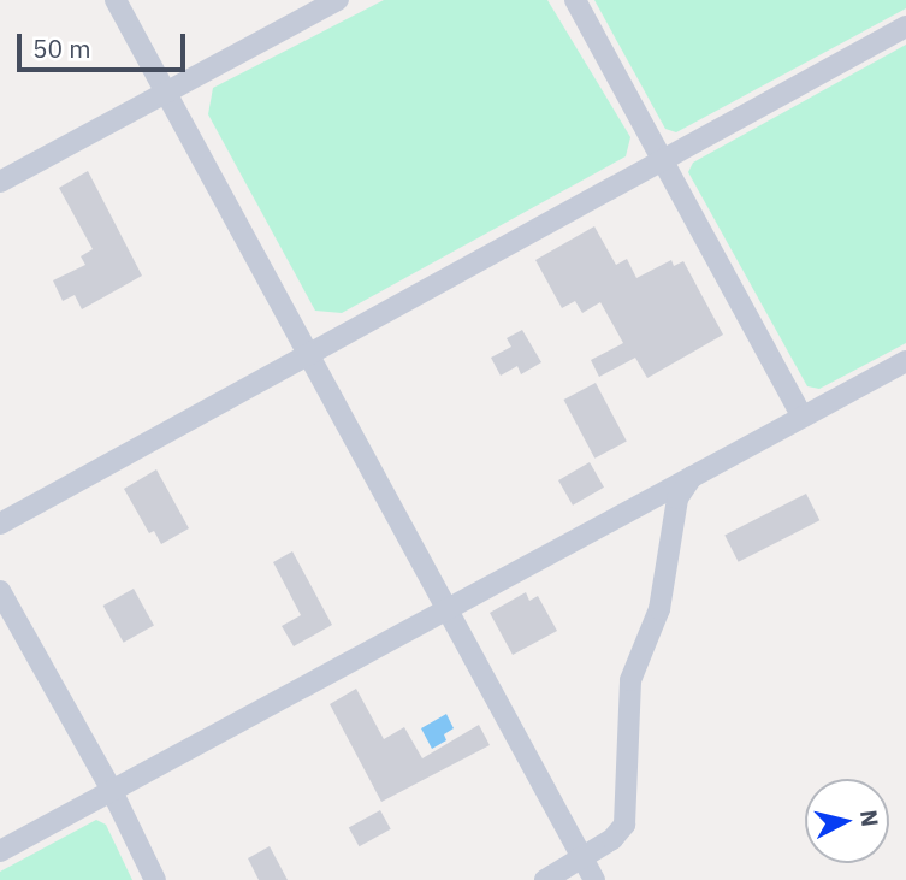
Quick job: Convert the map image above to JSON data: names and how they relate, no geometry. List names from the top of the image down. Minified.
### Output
{"scale_bar":"50 m","north":"right"}
